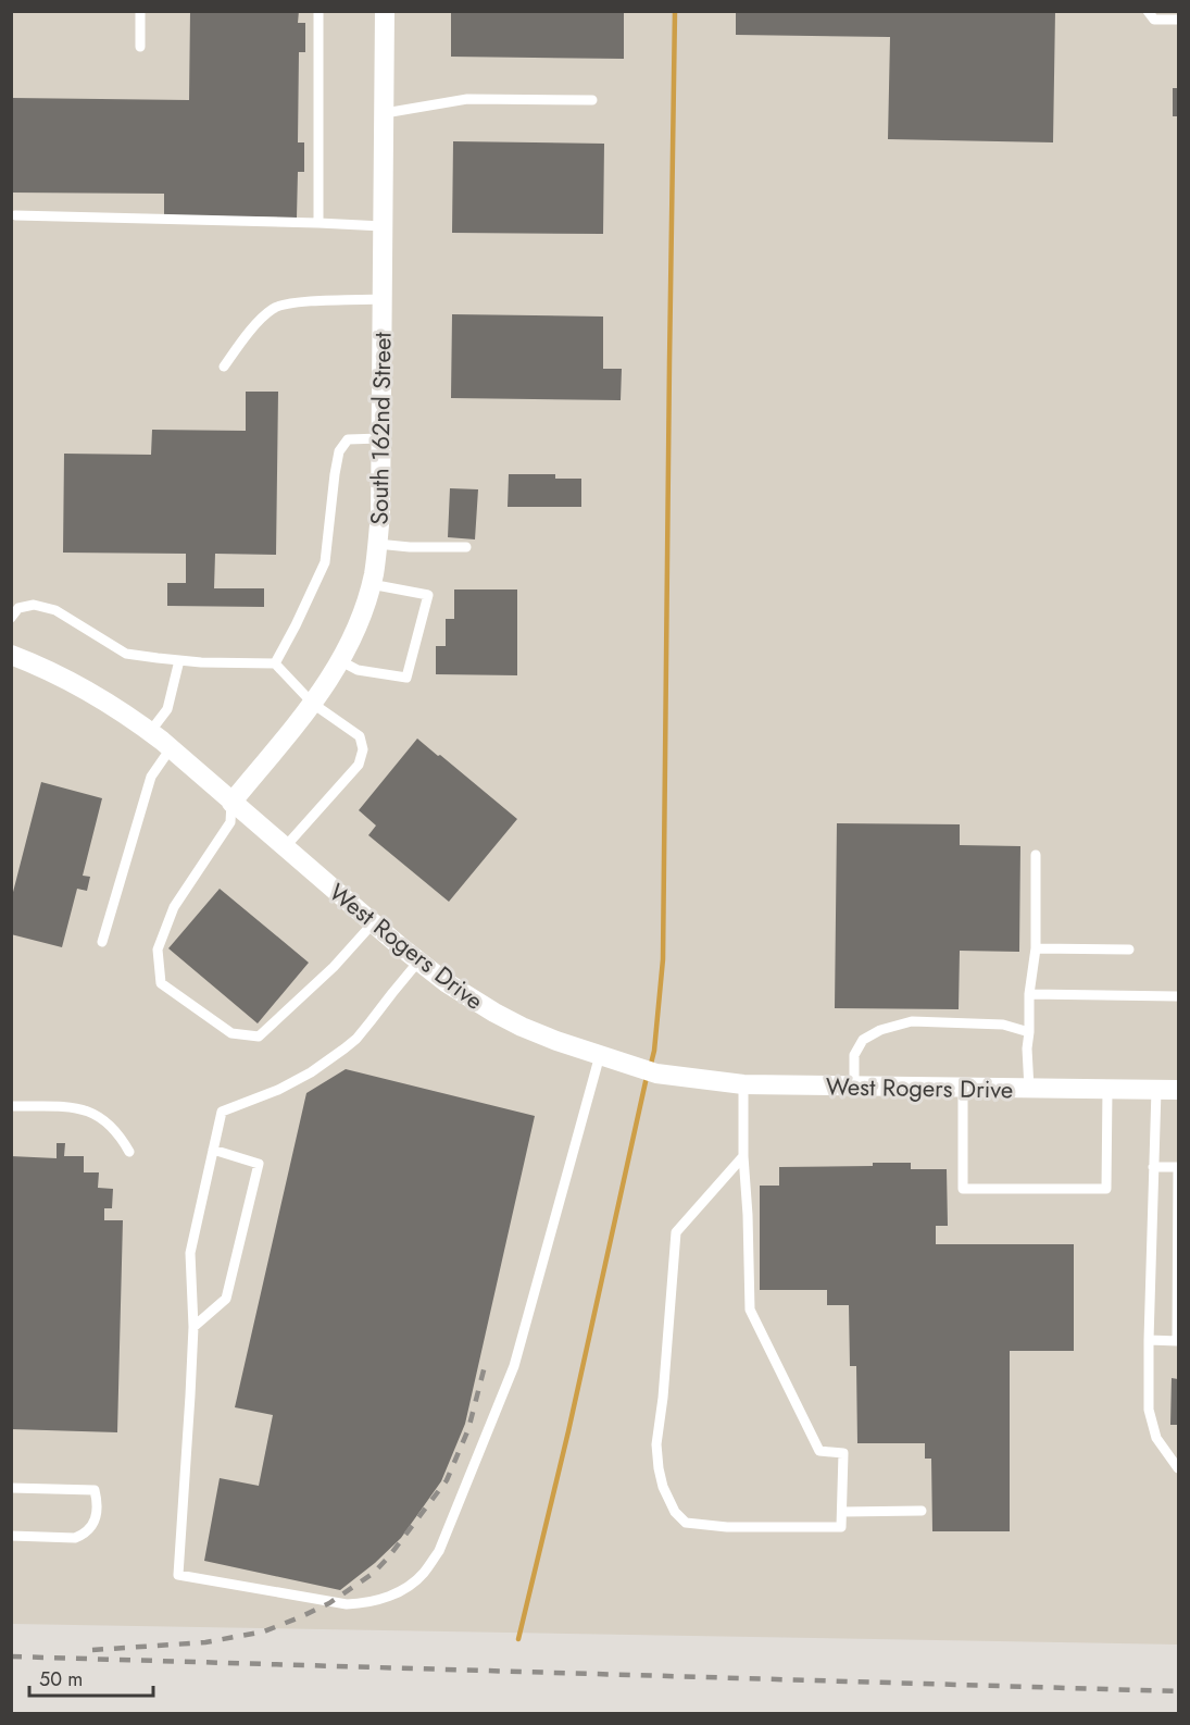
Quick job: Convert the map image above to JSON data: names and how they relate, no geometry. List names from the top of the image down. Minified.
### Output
{"streets":{"street":["South 162nd Street","West Rogers Drive"]},"crossings":[["South 162nd Street","West Rogers Drive"]],"scale_bar":"50 m"}
